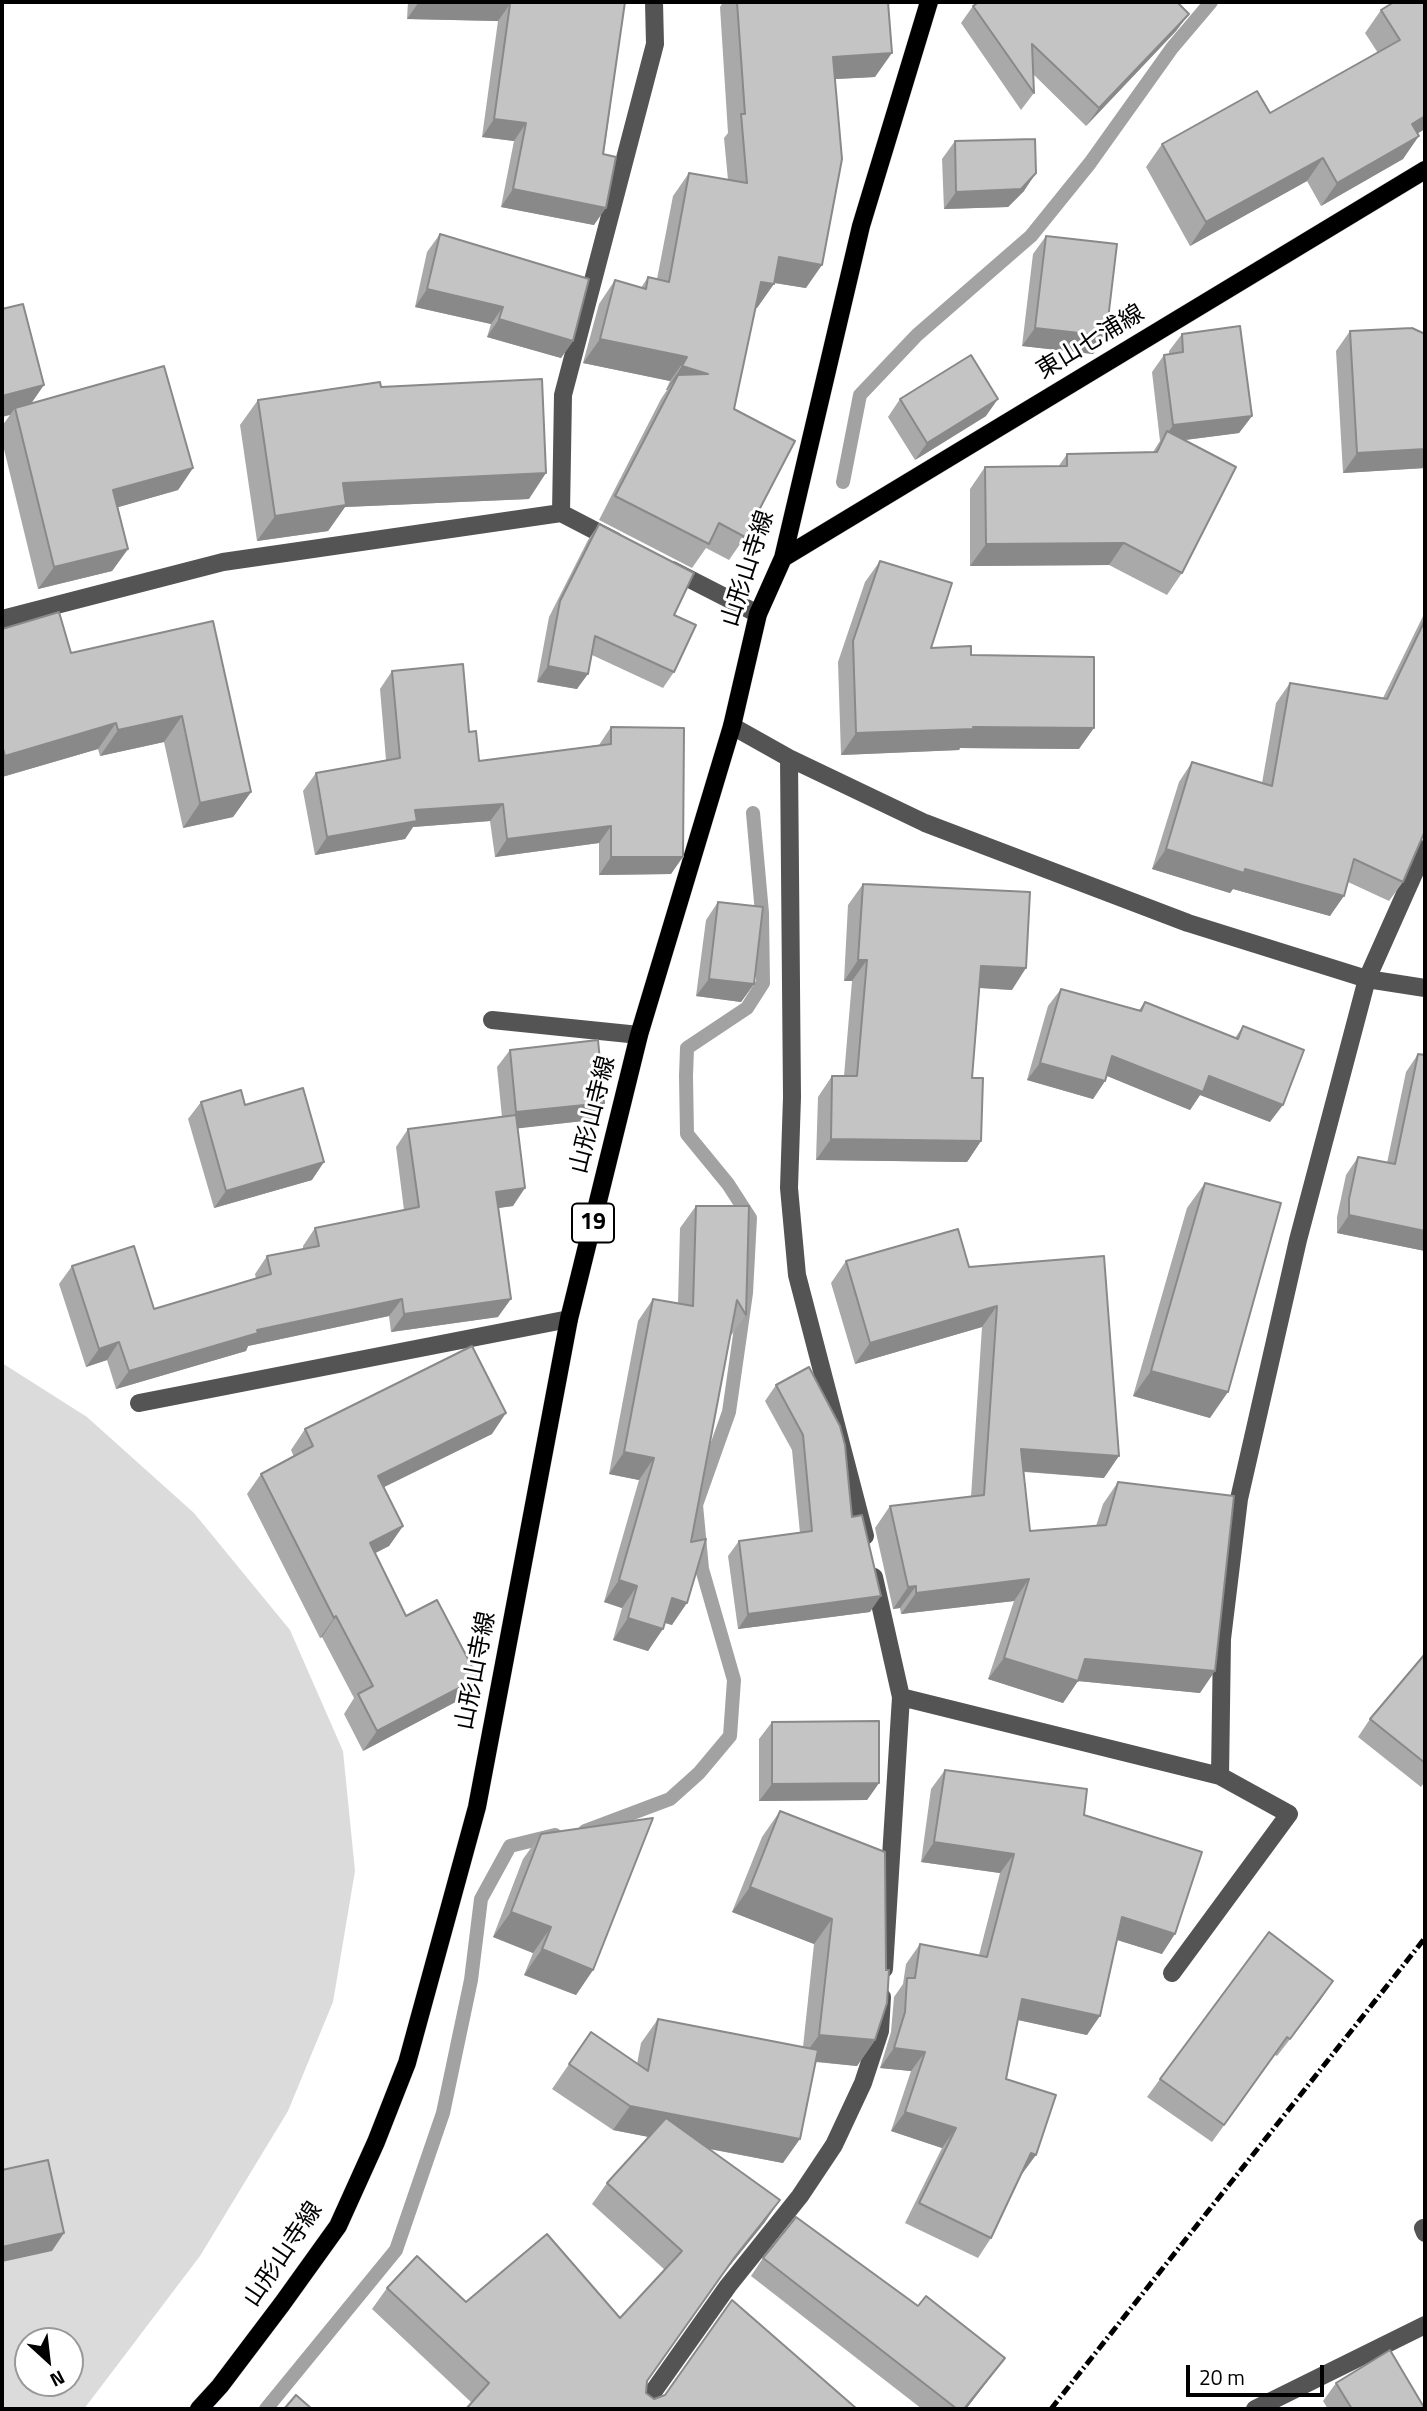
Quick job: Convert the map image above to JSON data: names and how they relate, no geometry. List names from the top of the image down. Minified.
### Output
{"streets":{"main road":["東山七浦線","山形山寺線","19"]},"crossings":[["東山七浦線","山形山寺線"]],"scale_bar":"20 m","north":"bottom right"}
